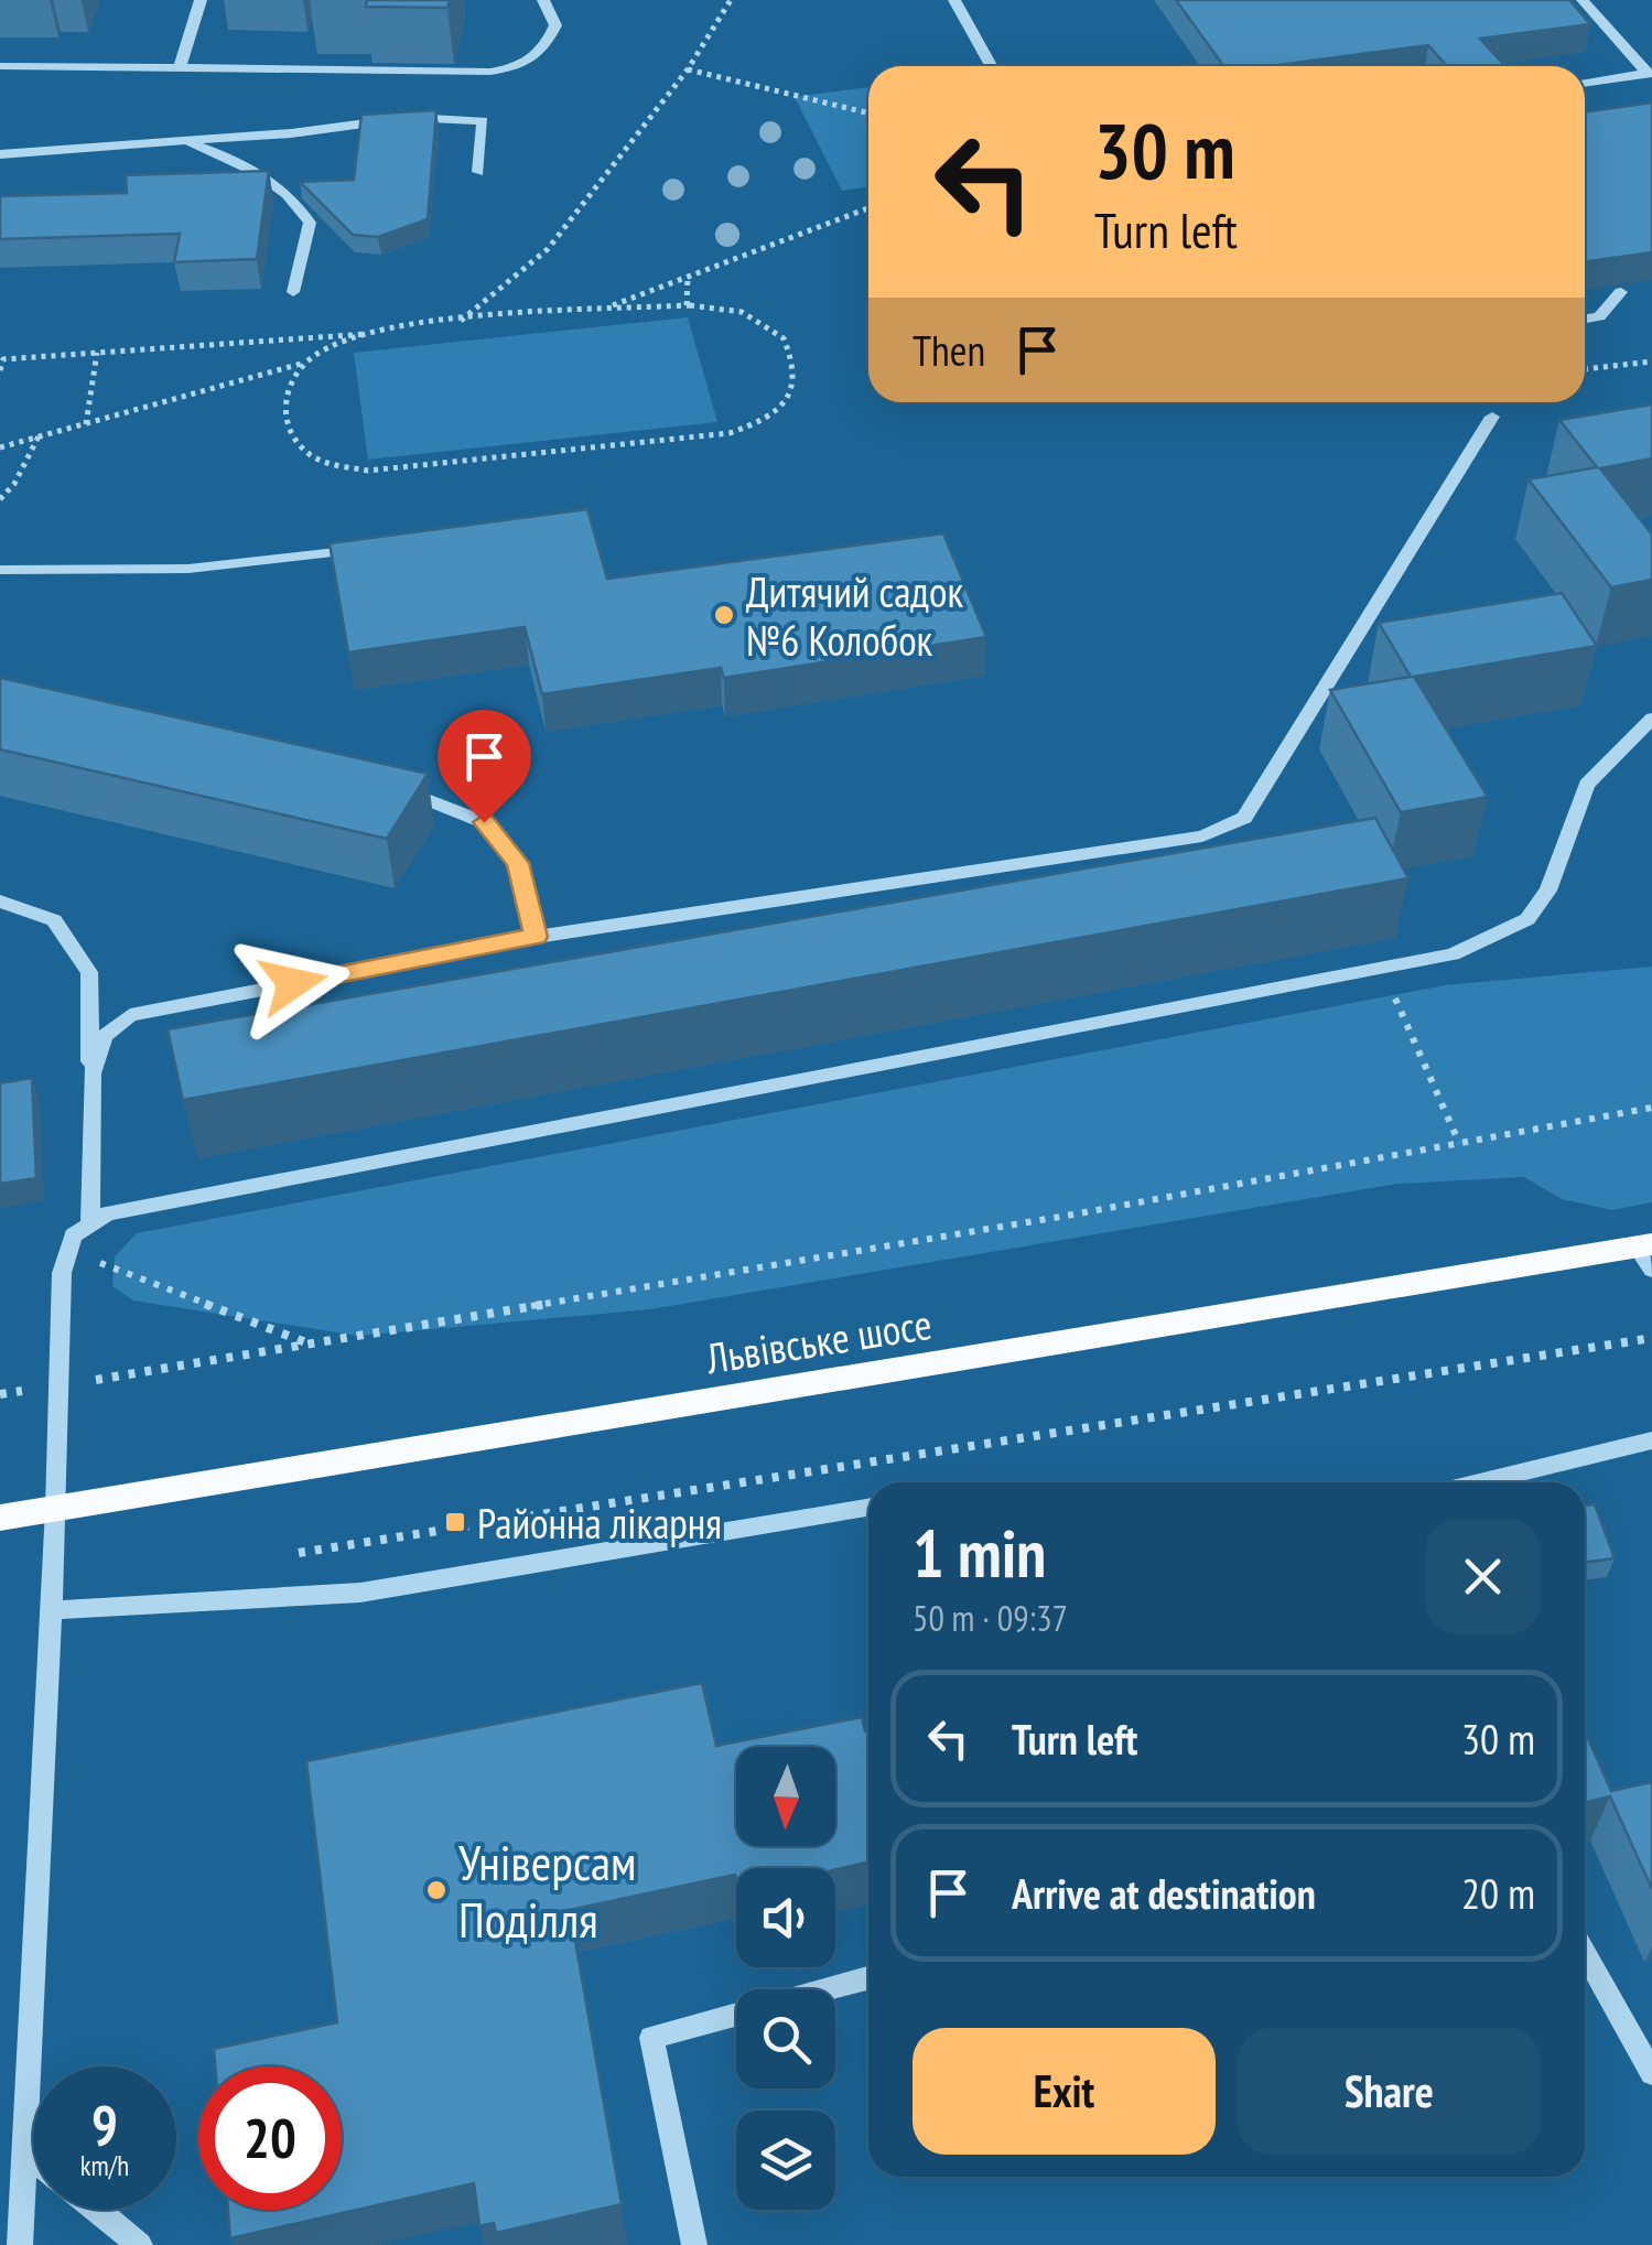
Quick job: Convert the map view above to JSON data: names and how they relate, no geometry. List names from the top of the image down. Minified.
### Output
{"streets":{"main road":["Львівське шосе"]},"places":{"other":["Дитячий садок №6 Колобок","Універсам Поділля"],"transit":["Районна лікарня"]},"north":"bottom","page":{"turn":["30 m","Turn left"],"then":"Then","heading":["1 min","50 m · 09:37"],"list":[{"name":"Turn left","value":"30 m"},{"name":"Arrive at destination","value":"20 m"}],"buttons":["Exit","Share"],"speed":"9 km/h","limit":"20"}}
